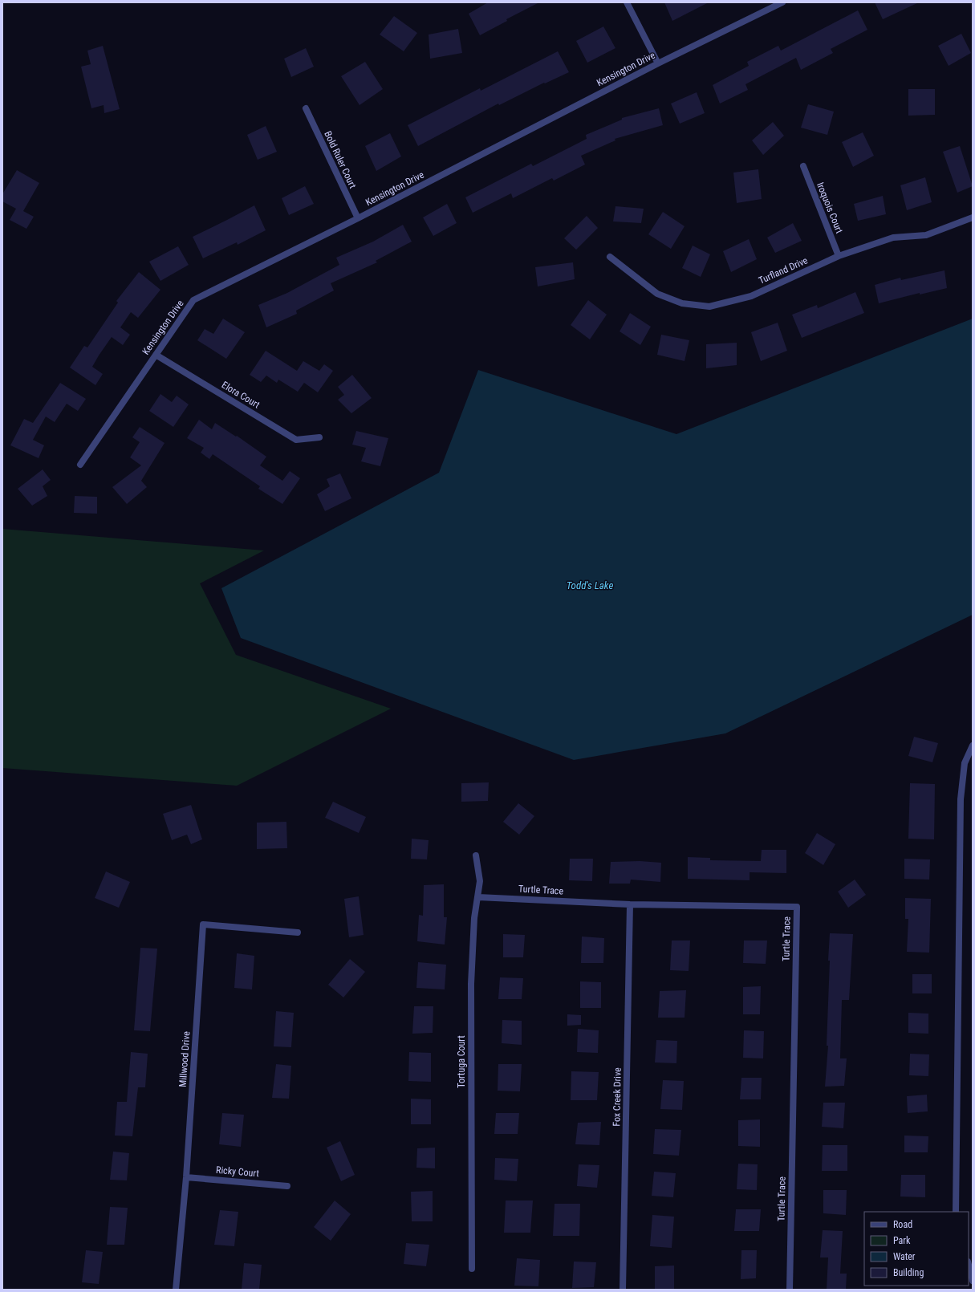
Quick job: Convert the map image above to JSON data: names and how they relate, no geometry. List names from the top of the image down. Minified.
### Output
{"streets":{"street":["Kensington Drive","Bold Ruler Court","Iroquois Court","Turfland Drive","Elora Court","Turtle Trace","Millwood Drive","Tortuga Court","Fox Creek Drive","Ricky Court"]},"crossings":[["Kensington Drive","Bold Ruler Court"],["Kensington Drive","Elora Court"],["Iroquois Court","Turfland Drive"],["Turtle Trace","Tortuga Court"],["Turtle Trace","Fox Creek Drive"],["Millwood Drive","Ricky Court"]],"water":["Todd's Lake"],"legend":["Road","Park","Water","Building"]}
